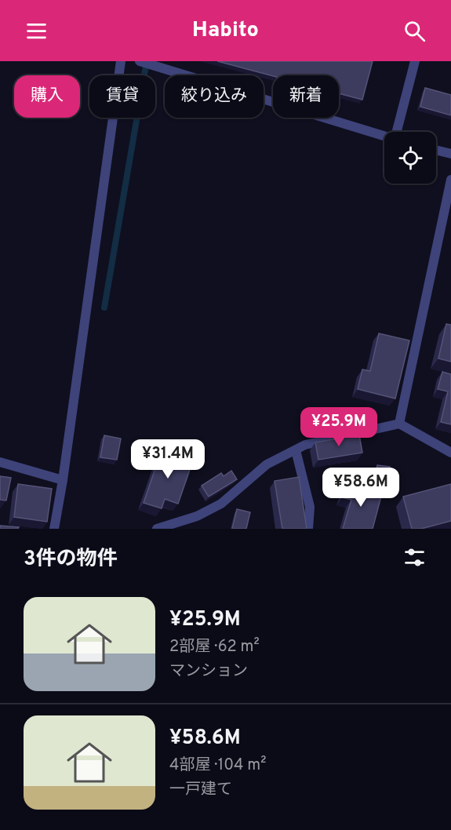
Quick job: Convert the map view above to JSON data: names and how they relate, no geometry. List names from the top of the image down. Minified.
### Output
{"page":{"header":"Habito","chip":["購入","賃貸","絞り込み","新着"],"price":["¥25.9M","¥31.4M","¥58.6M"],"heading":"3件の物件","list":[{"name":"¥25.9M","note":"2部屋 · 62 m² · マンション"},{"name":"¥58.6M","note":"4部屋 · 104 m² · 一戸建て"}]}}
